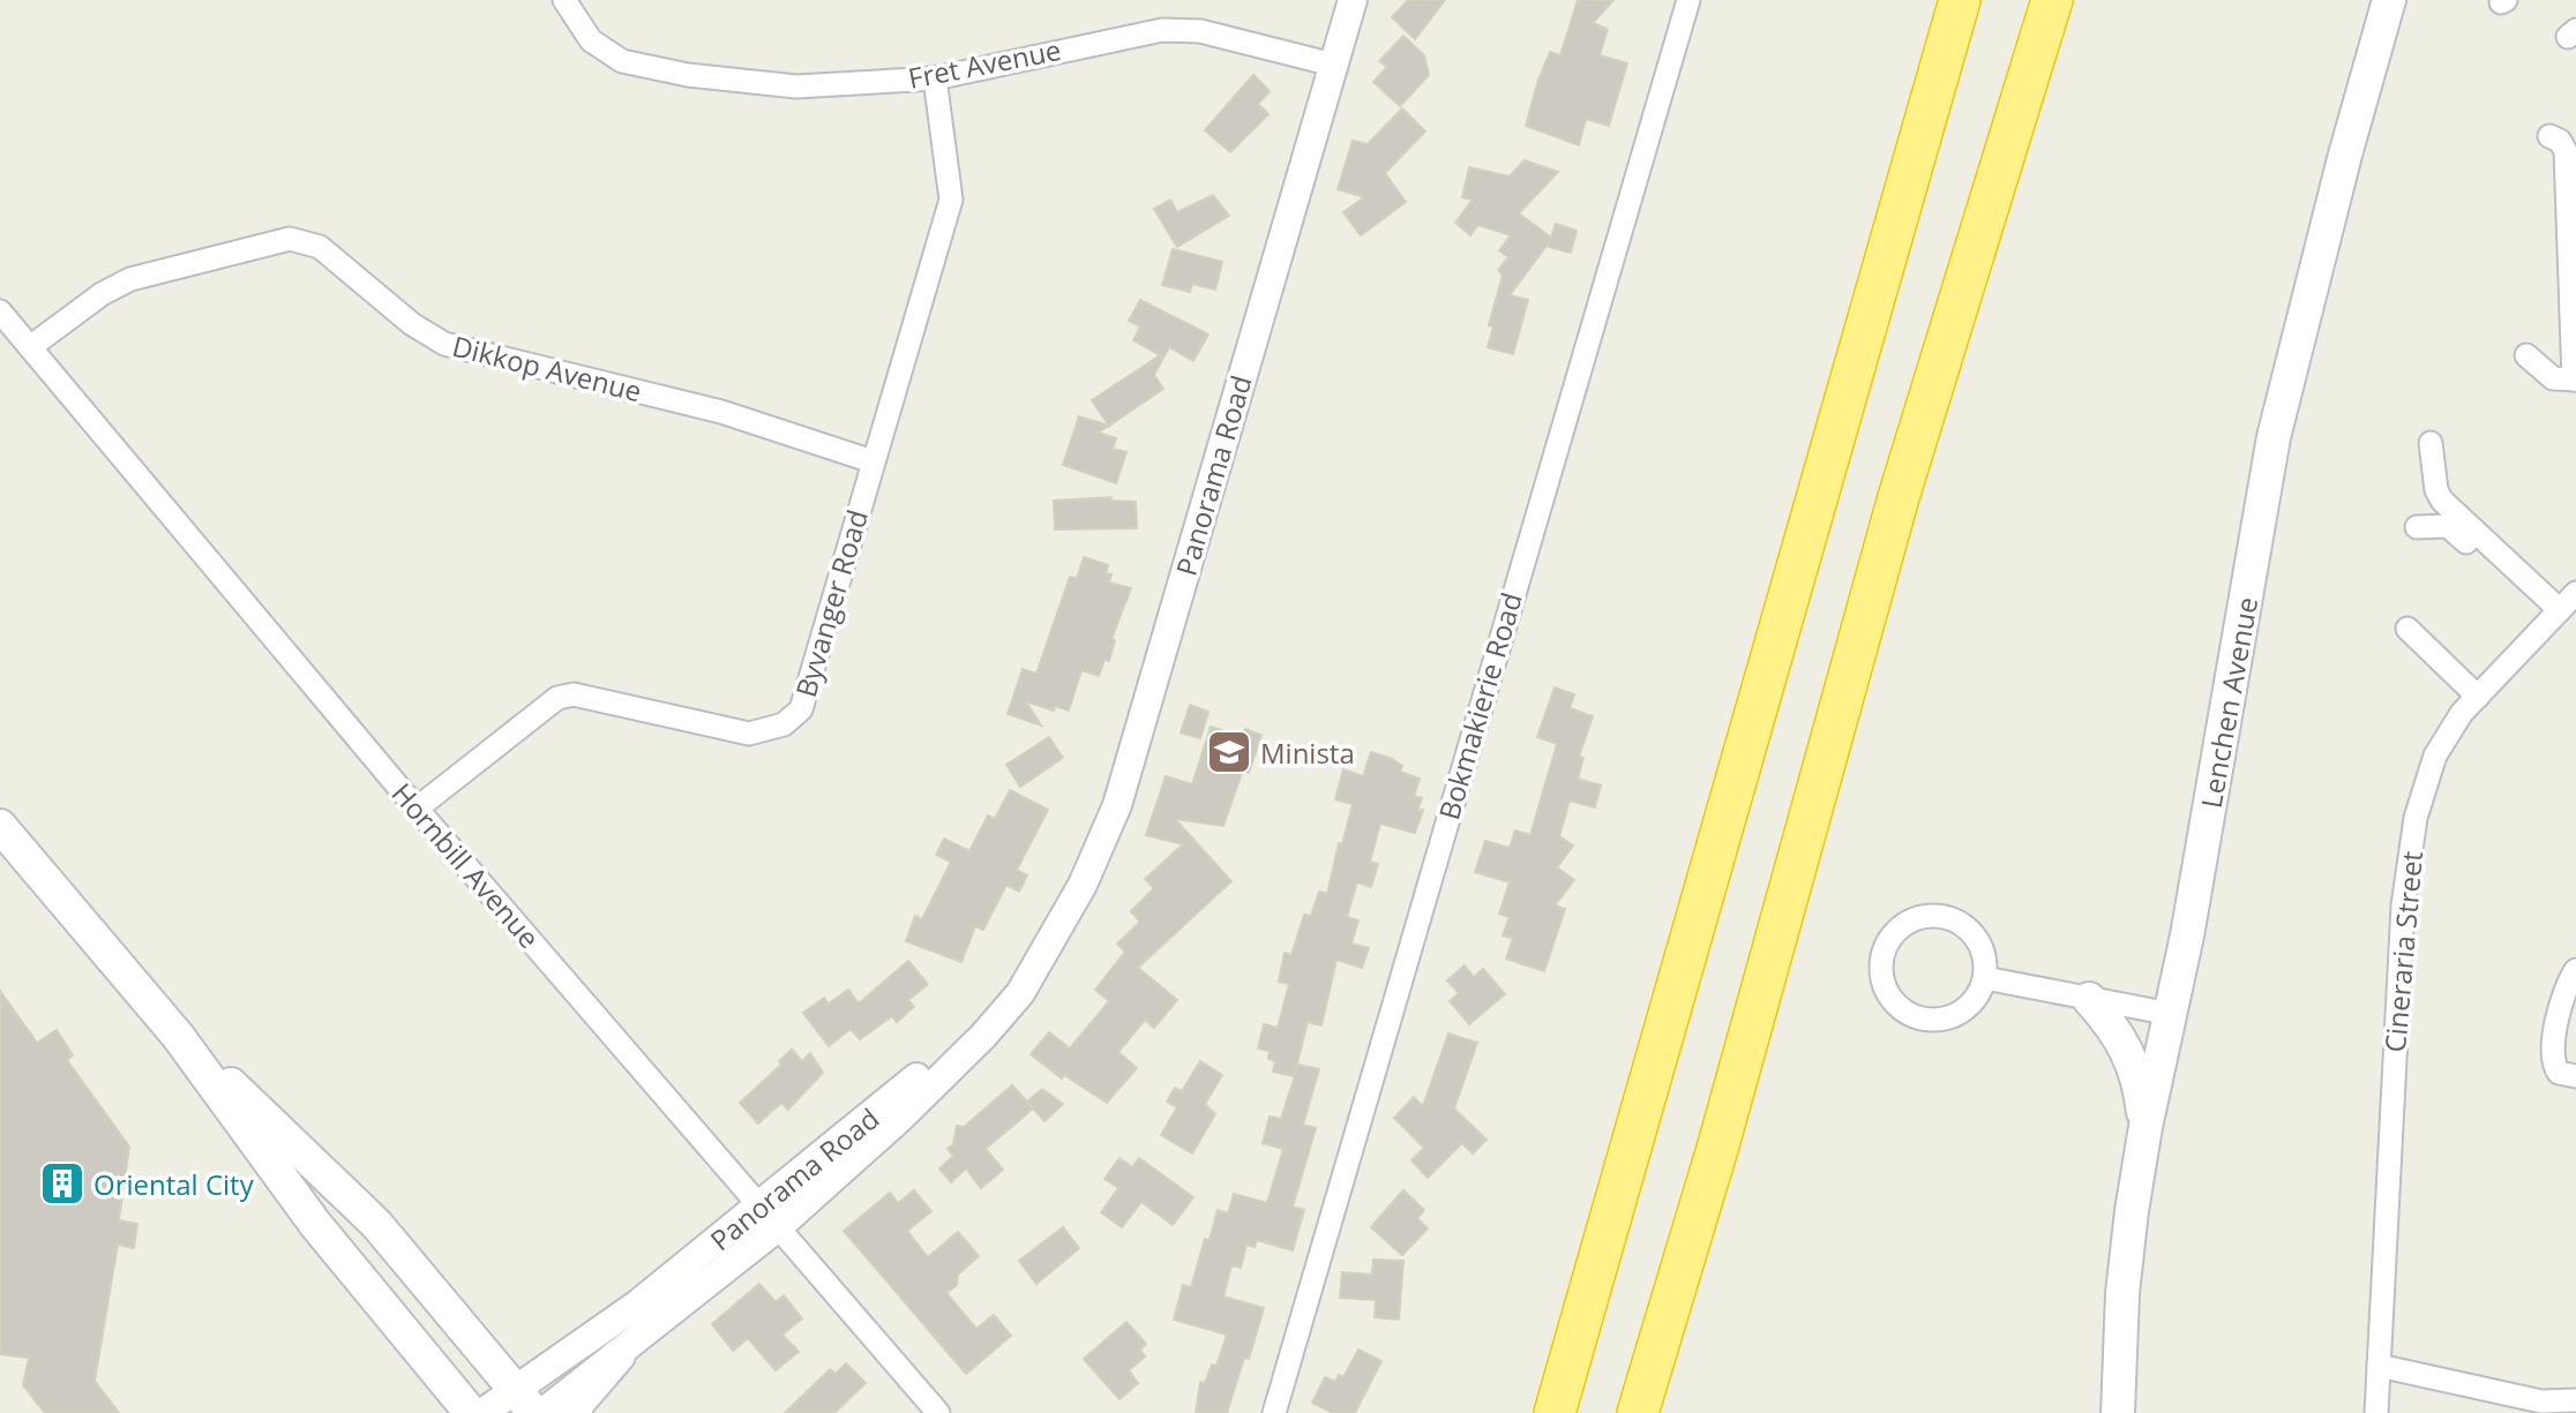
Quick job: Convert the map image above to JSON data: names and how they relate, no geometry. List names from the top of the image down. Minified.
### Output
{"streets":{"main road":["Lenchen Avenue"],"street":["Fret Avenue","Dikkop Avenue","Panorama Road","Byvanger Road","Bokmakierie Road","Hornbill Avenue","Cineraria Street"]},"crossings":[["Fret Avenue","Panorama Road"],["Fret Avenue","Byvanger Road"],["Dikkop Avenue","Byvanger Road"],["Dikkop Avenue","Hornbill Avenue"],["Panorama Road","Hornbill Avenue"],["Byvanger Road","Hornbill Avenue"]],"places":{"school or university":["Minista"],"building":["Oriental City"]}}
